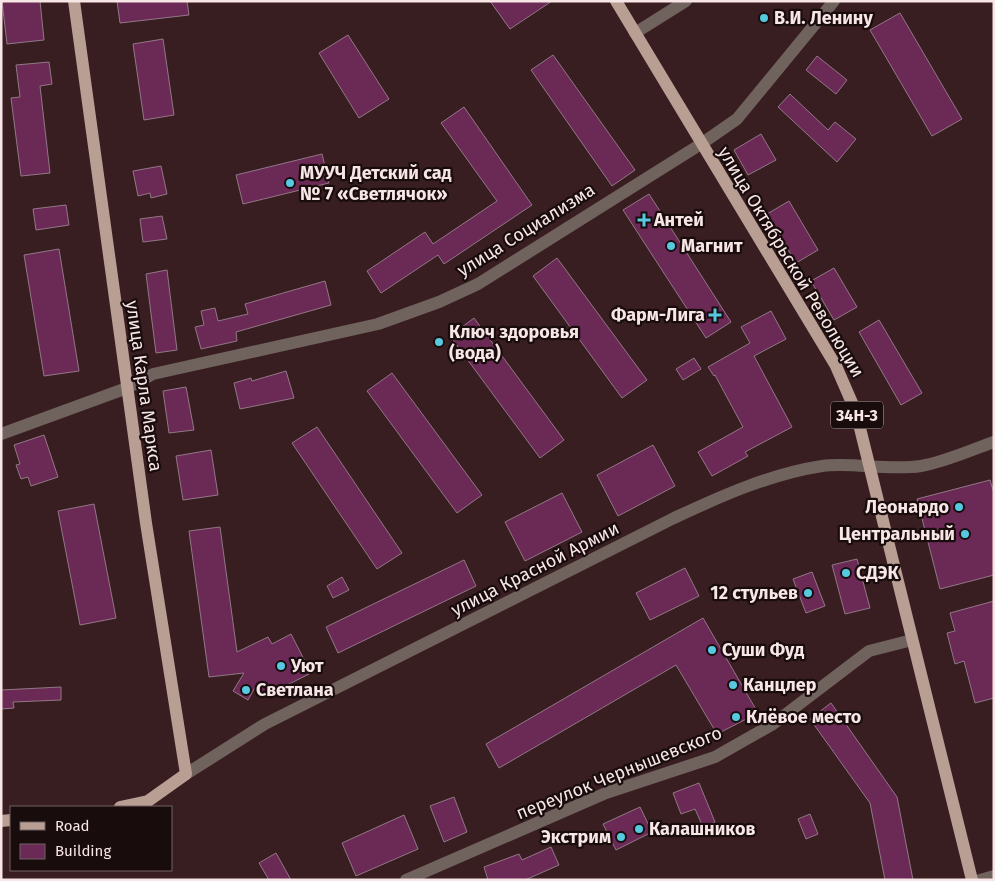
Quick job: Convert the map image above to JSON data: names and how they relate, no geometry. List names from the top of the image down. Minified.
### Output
{"streets":{"main road":["улица Октябрьской Революции","улица Карла Маркса","34Н-3","улица Красной Армии"],"street":["улица Социализма","переулок Чернышевского"]},"crossings":[["улица Социализма","улица Октябрьской Революции"],["улица Социализма","улица Карла Маркса"],["улица Октябрьской Революции","улица Красной Армии"],["улица Октябрьской Революции","переулок Чернышевского"],["улица Карла Маркса","улица Красной Армии"]],"places":{"other":["В.И. Ленину","МУУЧ Детский сад № 7 «Светлячок»","Магнит","Ключ здоровья (вода)","Леонардо","Центральный","СДЭК","12 стульев","Суши Фуд","Уют","Канцлер","Светлана","Клёвое место","Калашников","Экстрим"],"health":["Антей","Фарм-Лига"]},"legend":["Road","Building"]}
